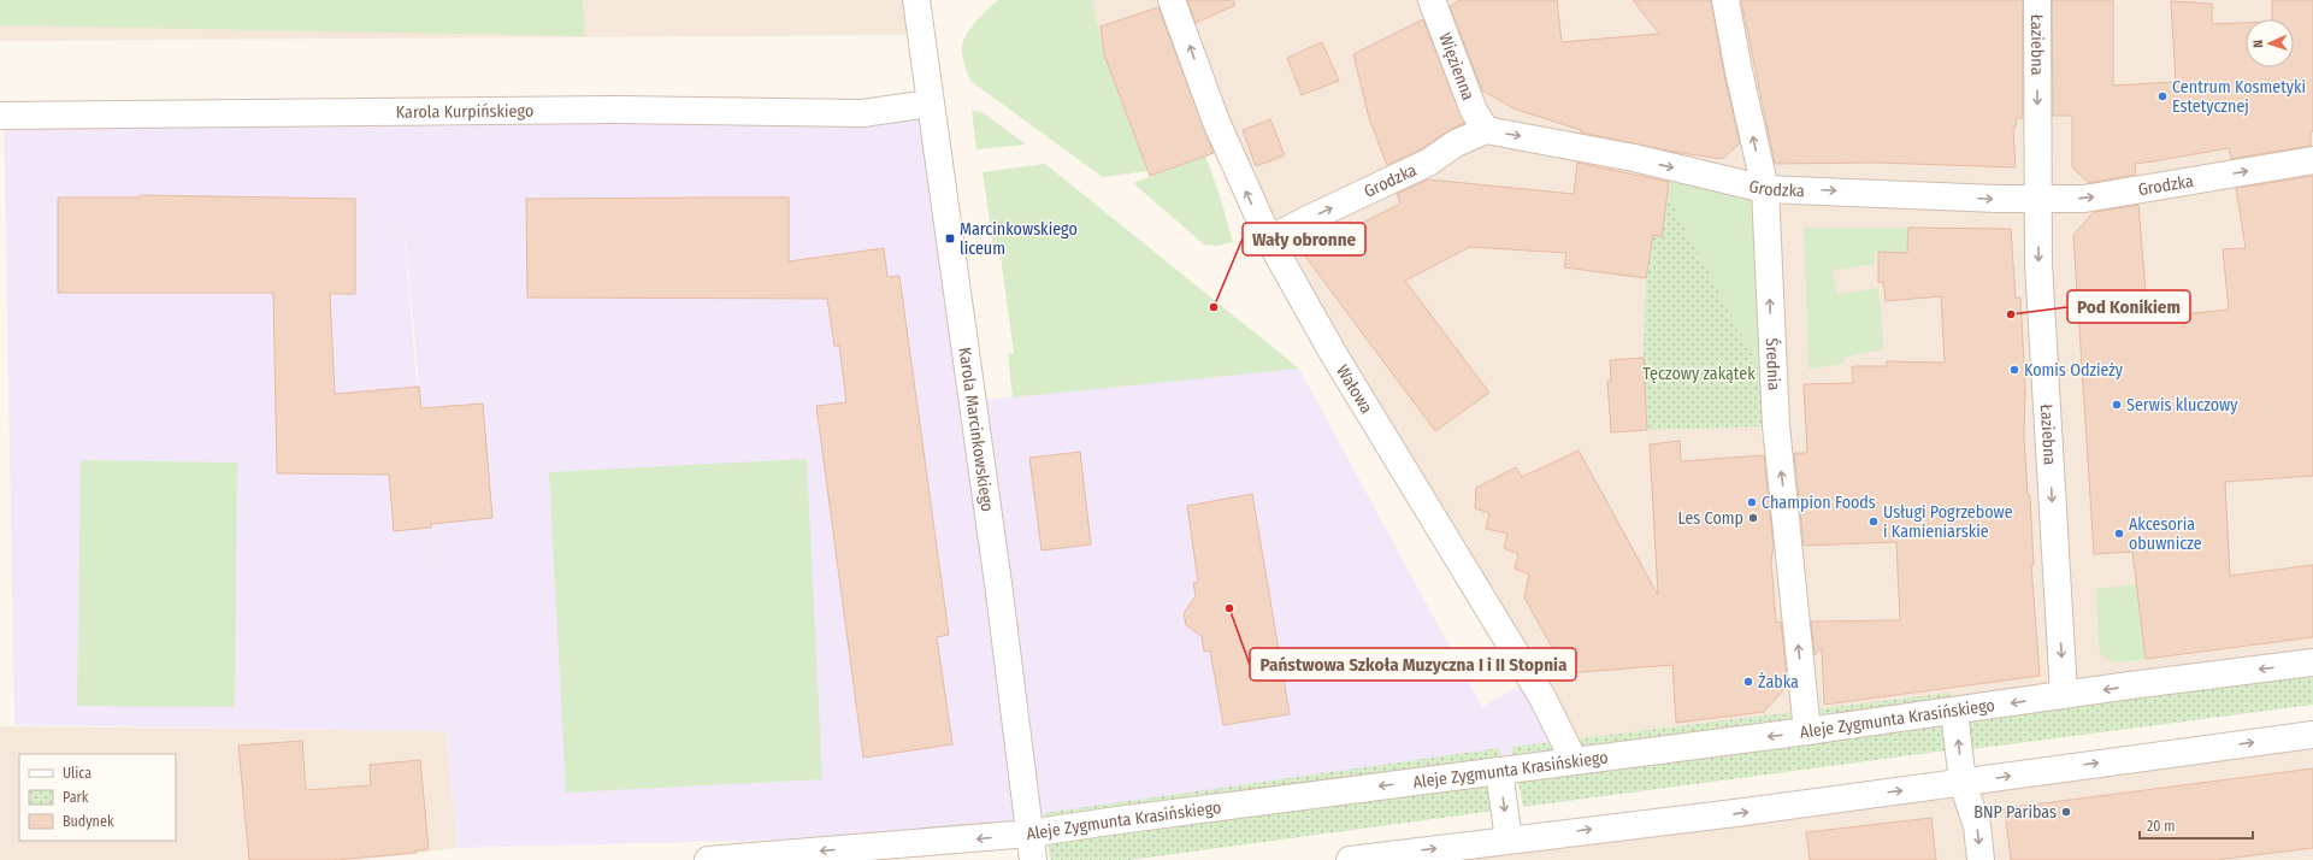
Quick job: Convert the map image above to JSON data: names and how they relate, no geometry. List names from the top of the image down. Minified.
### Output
{"streets":{"street":["Łaziebna","Więzienna","Karola Kurpińskiego","Grodzka","Średnia","Wałowa","Karola Marcinkowskiego","Aleje Zygmunta Krasińskiego"]},"crossings":[["Łaziebna","Grodzka"],["Łaziebna","Aleje Zygmunta Krasińskiego"],["Więzienna","Grodzka"],["Karola Kurpińskiego","Karola Marcinkowskiego"],["Grodzka","Średnia"],["Grodzka","Wałowa"],["Średnia","Aleje Zygmunta Krasińskiego"],["Wałowa","Aleje Zygmunta Krasińskiego"],["Karola Marcinkowskiego","Aleje Zygmunta Krasińskiego"]],"one_way":["Łaziebna","Grodzka","Średnia"],"parks":["Tęczowy zakątek"],"places":{"other":["Centrum Kosmetyki Estetycznej","Wały obronne","Pod Konikiem","Komis Odzieży","Serwis kluczowy","Champion Foods","Les Comp","Usługi Pogrzebowe i Kamieniarskie","Akcesoria obuwnicze","Państwowa Szkoła Muzyczna I i II Stopnia","Żabka","BNP Paribas"],"transit":["Marcinkowskiego liceum"]},"legend":["Ulica","Park","Budynek"],"scale_bar":"20 m","north":"left"}
